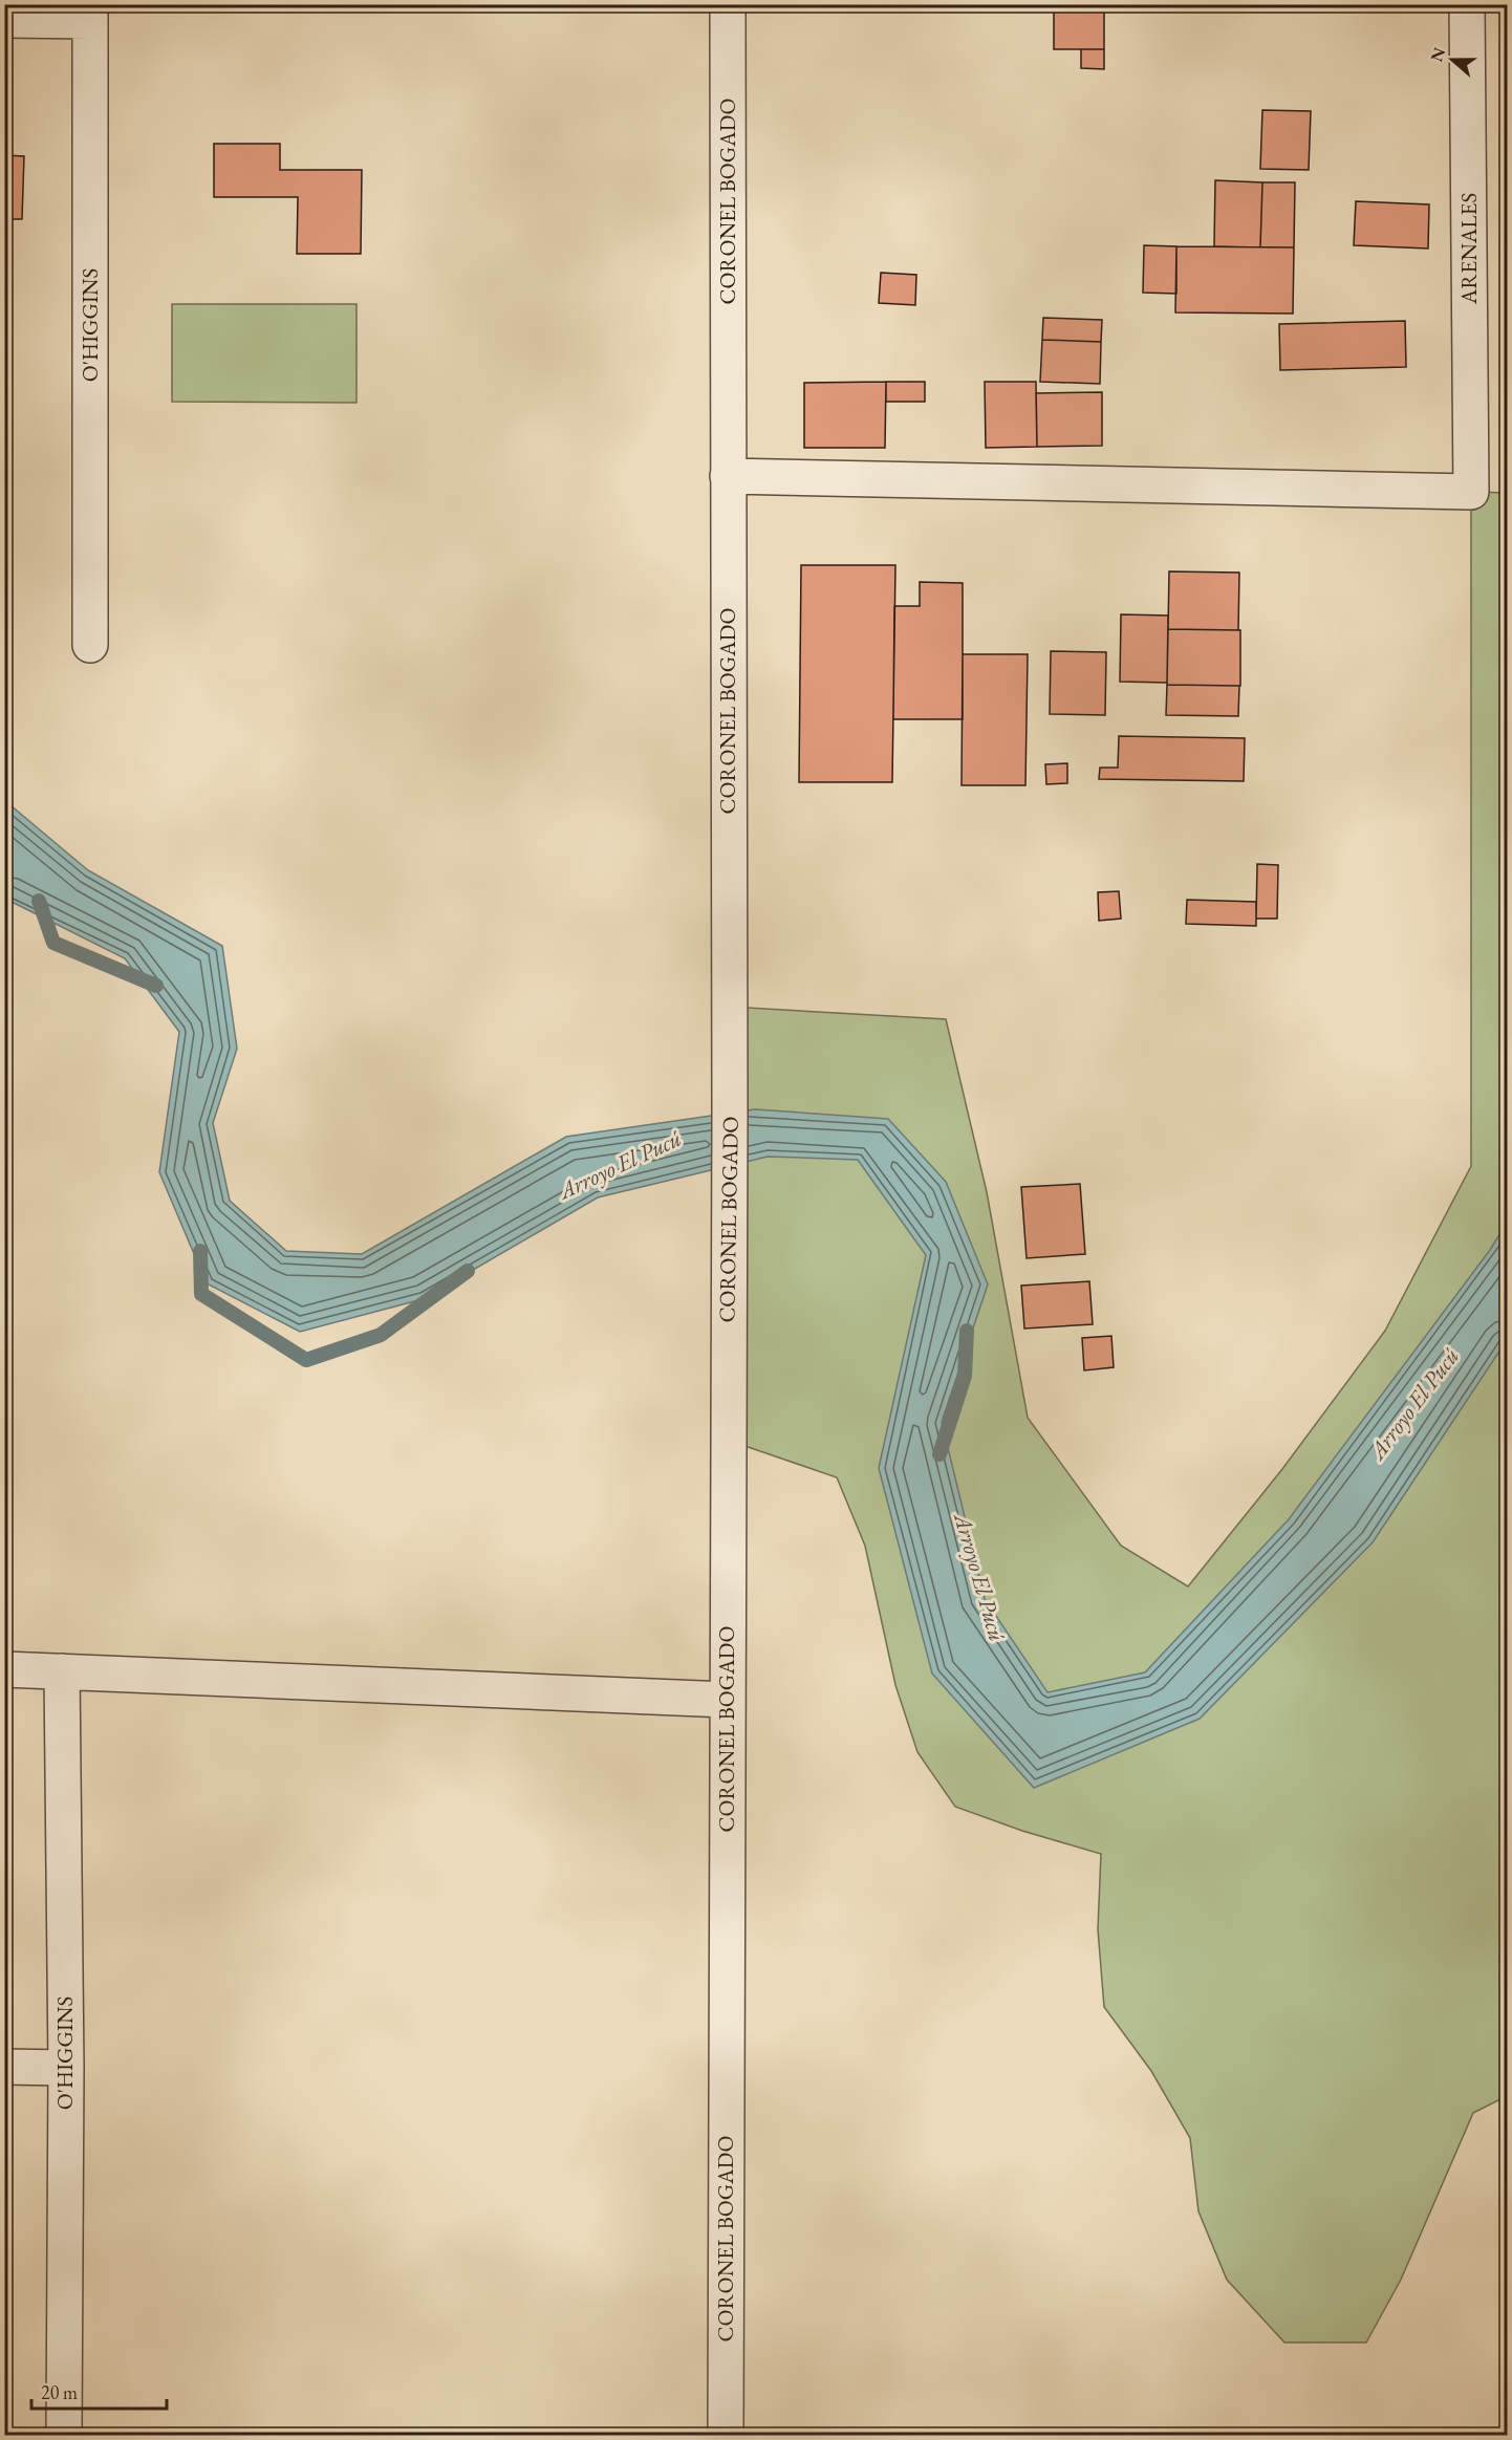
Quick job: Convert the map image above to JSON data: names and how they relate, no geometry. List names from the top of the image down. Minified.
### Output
{"streets":{"street":["CORONEL BOGADO","ARENALES","O'HIGGINS"]},"crossings":[["CORONEL BOGADO","ARENALES"]],"water":["Arroyo El Pucú"],"scale_bar":"20 m","north":"left"}
